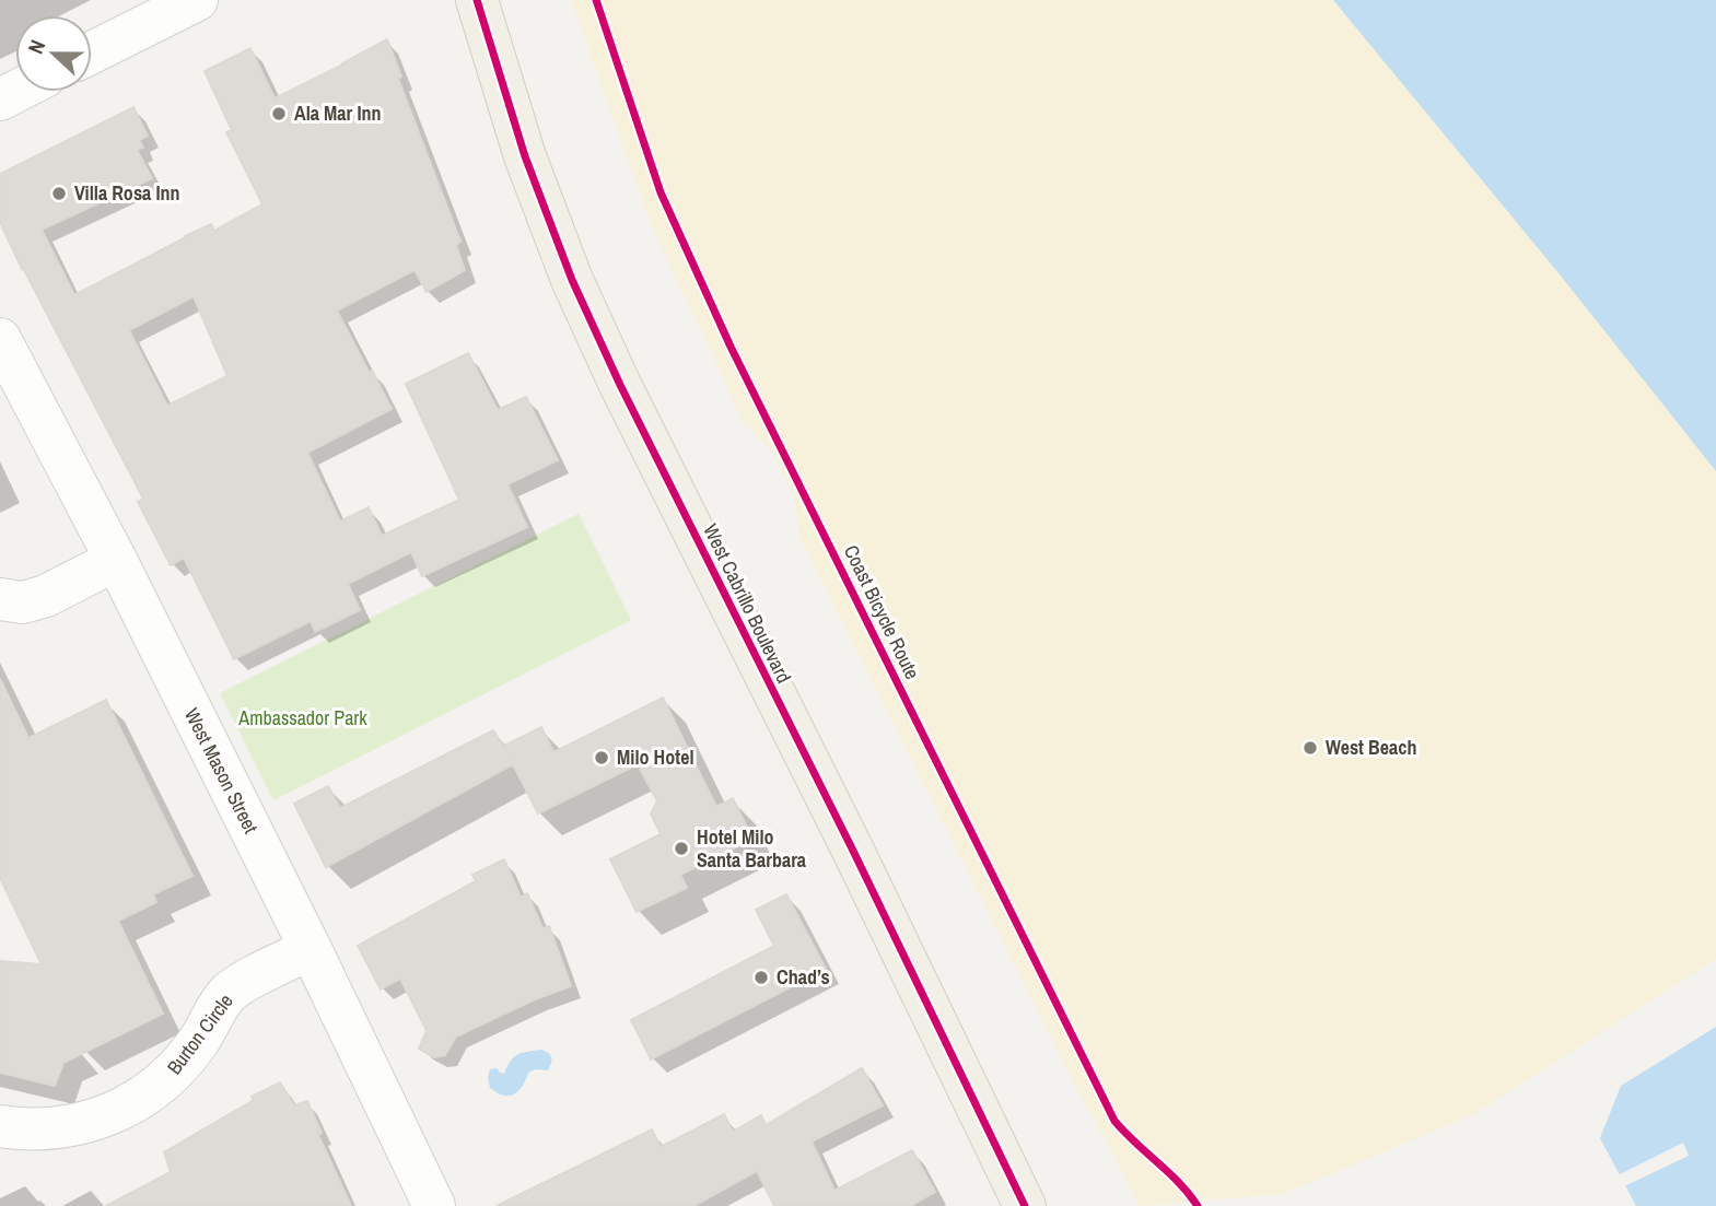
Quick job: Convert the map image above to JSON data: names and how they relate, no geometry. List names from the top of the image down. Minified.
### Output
{"streets":{"main road":["West Cabrillo Boulevard"],"street":["West Mason Street","Burton Circle"],"cycle path":["Coast Bicycle Route"]},"crossings":[["West Mason Street","Burton Circle"]],"parks":["Ambassador Park"],"places":["Ala Mar Inn","Villa Rosa Inn","West Beach","Milo Hotel","Hotel Milo Santa Barbara","Chad’s"],"north":"left"}
